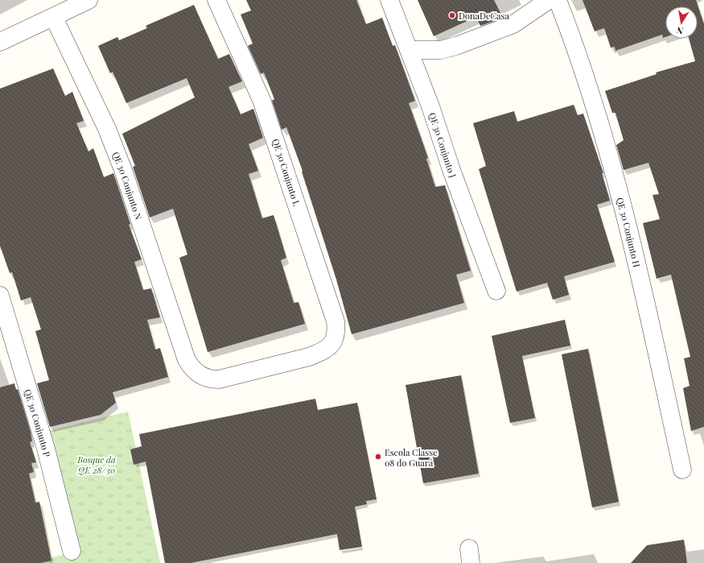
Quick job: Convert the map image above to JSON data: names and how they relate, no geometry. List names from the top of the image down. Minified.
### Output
{"streets":{"street":["QE 30 Conjunto J","QE 30 Conjunto L","QE 30 Conjunto N","QE 30 Conjunto H","QE 30 Conjunto P"]},"crossings":[["QE 30 Conjunto L","QE 30 Conjunto N"]],"parks":["Bosque da QE 28/30"],"places":["DonaDeCasa","Escola Classe 08 do Guará"],"north":"bottom"}
